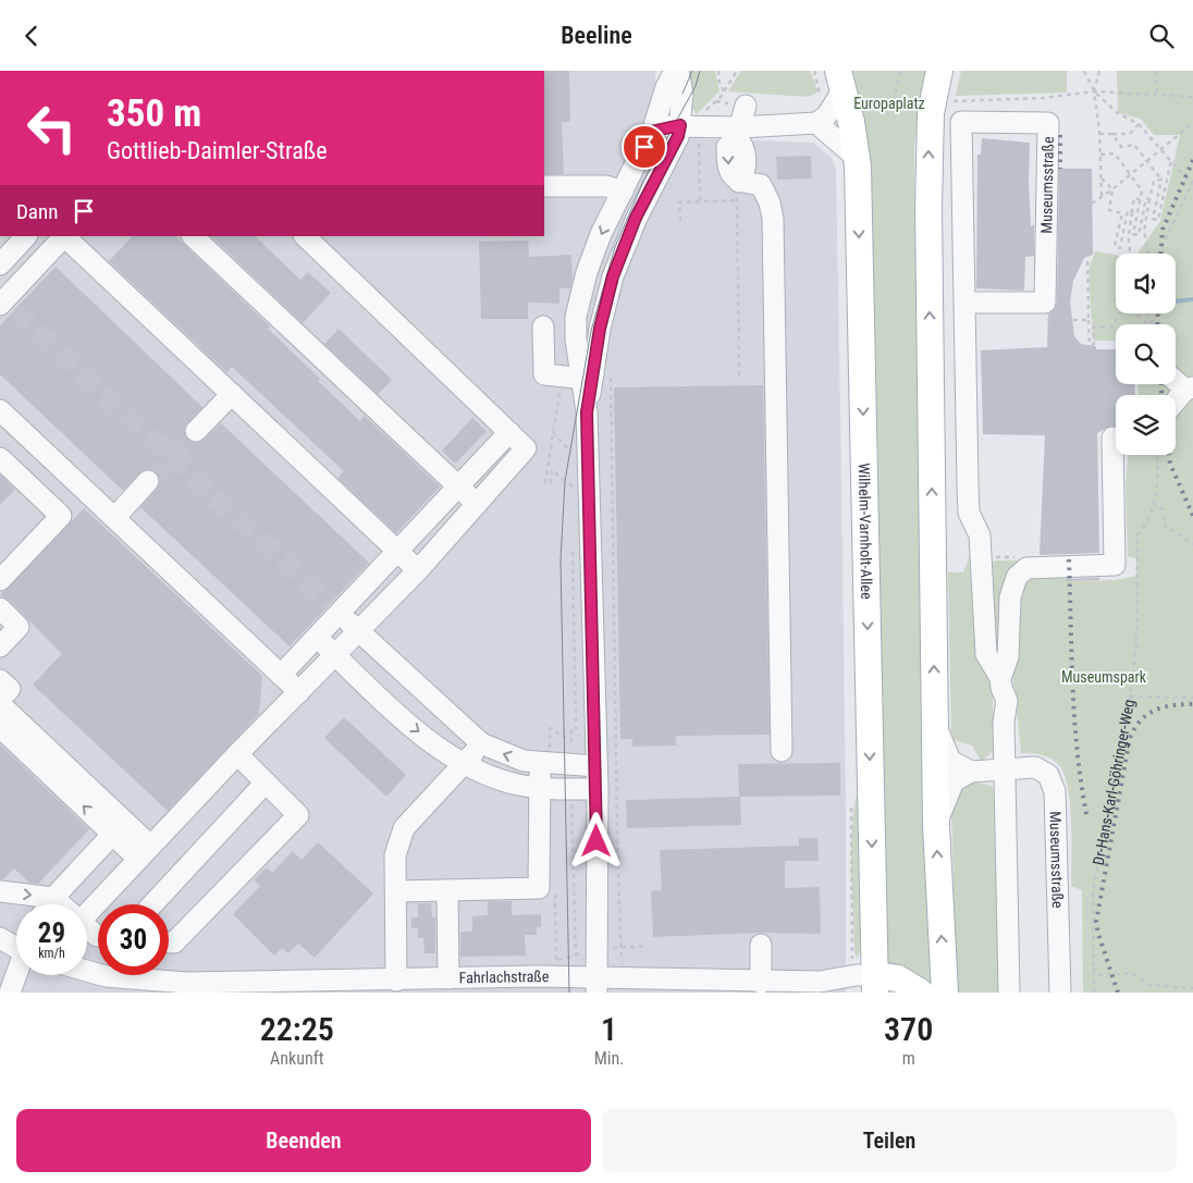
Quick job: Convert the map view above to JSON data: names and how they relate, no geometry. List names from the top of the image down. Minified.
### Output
{"streets":{"main road":["Wilhelm-Varnholt-Allee"],"street":["Museumsstraße","Fahrlachstraße"],"path":["Dr-Hans-Karl-Göhringer-Weg"]},"crossings":[["Wilhelm-Varnholt-Allee","Fahrlachstraße"]],"parks":["Europaplatz","Museumspark"],"page":{"header":"Beeline","turn":["350 m","Gottlieb-Daimler-Straße"],"then":"Dann","speed":"29 km/h","limit":"30","eta":["22:25","Ankunft","1","Min.","370","m"],"buttons":["Beenden","Teilen"]}}
